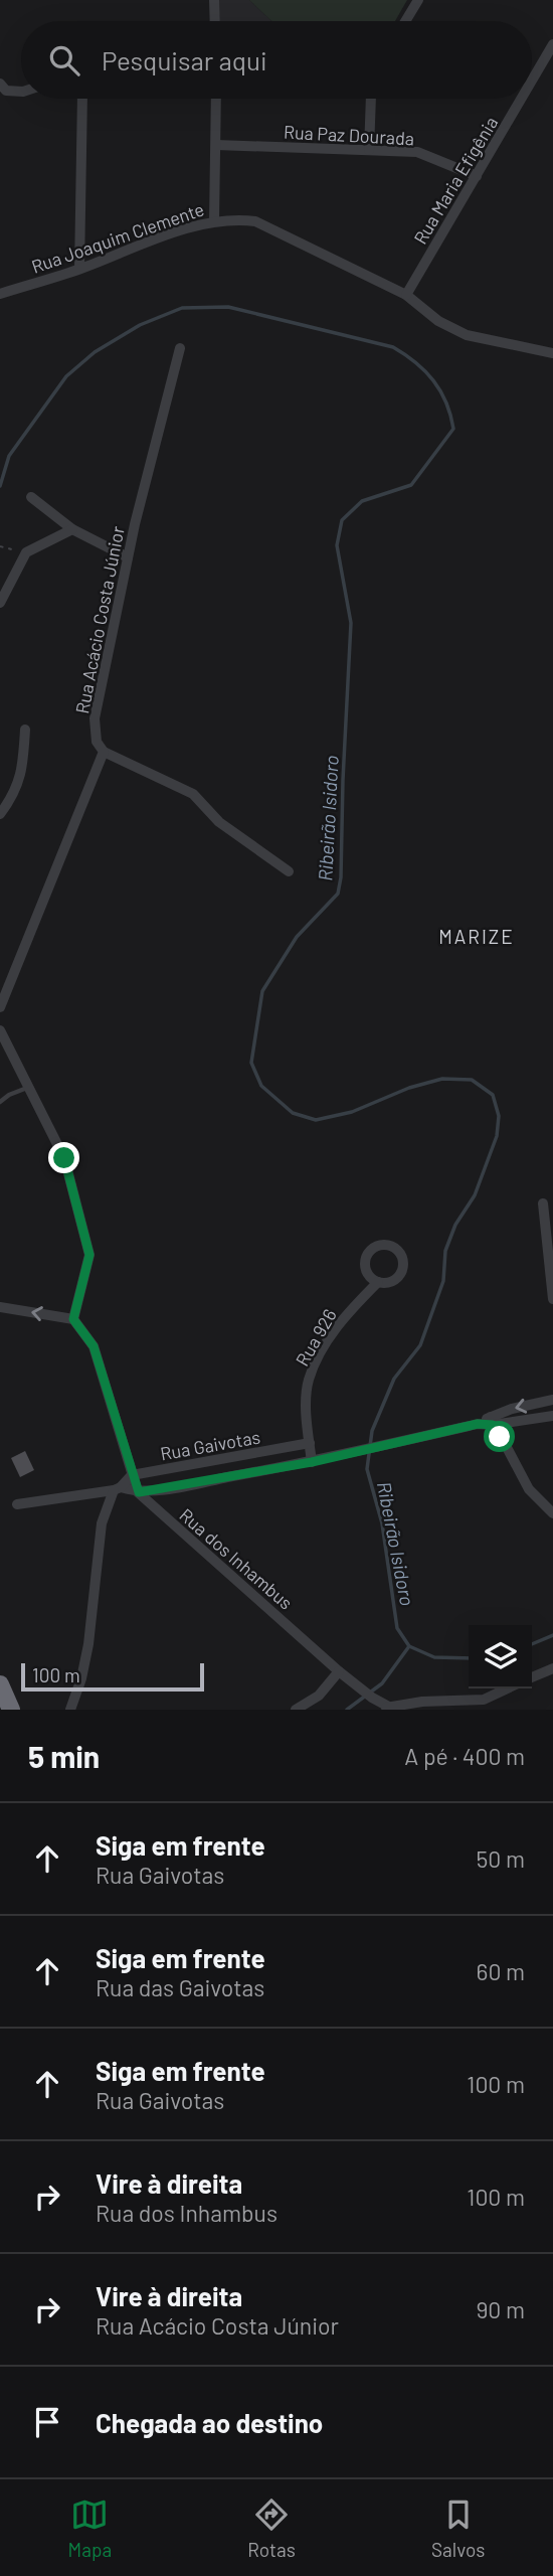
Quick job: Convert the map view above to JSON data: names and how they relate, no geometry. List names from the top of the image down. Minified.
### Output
{"streets":{"street":["Rua Paz Dourada","Rua Maria Efigênia","Rua Joaquim Clemente","Rua Acácio Costa Júnior","Rua 926","Rua Gaivotas","Rua dos Inhambus"]},"crossings":[["Rua Paz Dourada","Rua Maria Efigênia"],["Rua Maria Efigênia","Rua Joaquim Clemente"],["Rua 926","Rua Gaivotas"],["Rua Gaivotas","Rua dos Inhambus"]],"districts":["MARIZE"],"water":["Ribeirão Isidoro"],"scale_bar":"100 m","page":{"search":"Pesquisar aqui","scale":"100 m","heading":["5 min","A pé · 400 m"],"list":[["Siga em frente","Rua Gaivotas","50 m"],["Siga em frente","Rua das Gaivotas","60 m"],["Siga em frente","Rua Gaivotas","100 m"],["Vire à direita","Rua dos Inhambus","100 m"],["Vire à direita","Rua Acácio Costa Júnior","90 m"],"Chegada ao destino"],"nav":["Mapa","Rotas","Salvos"]}}
